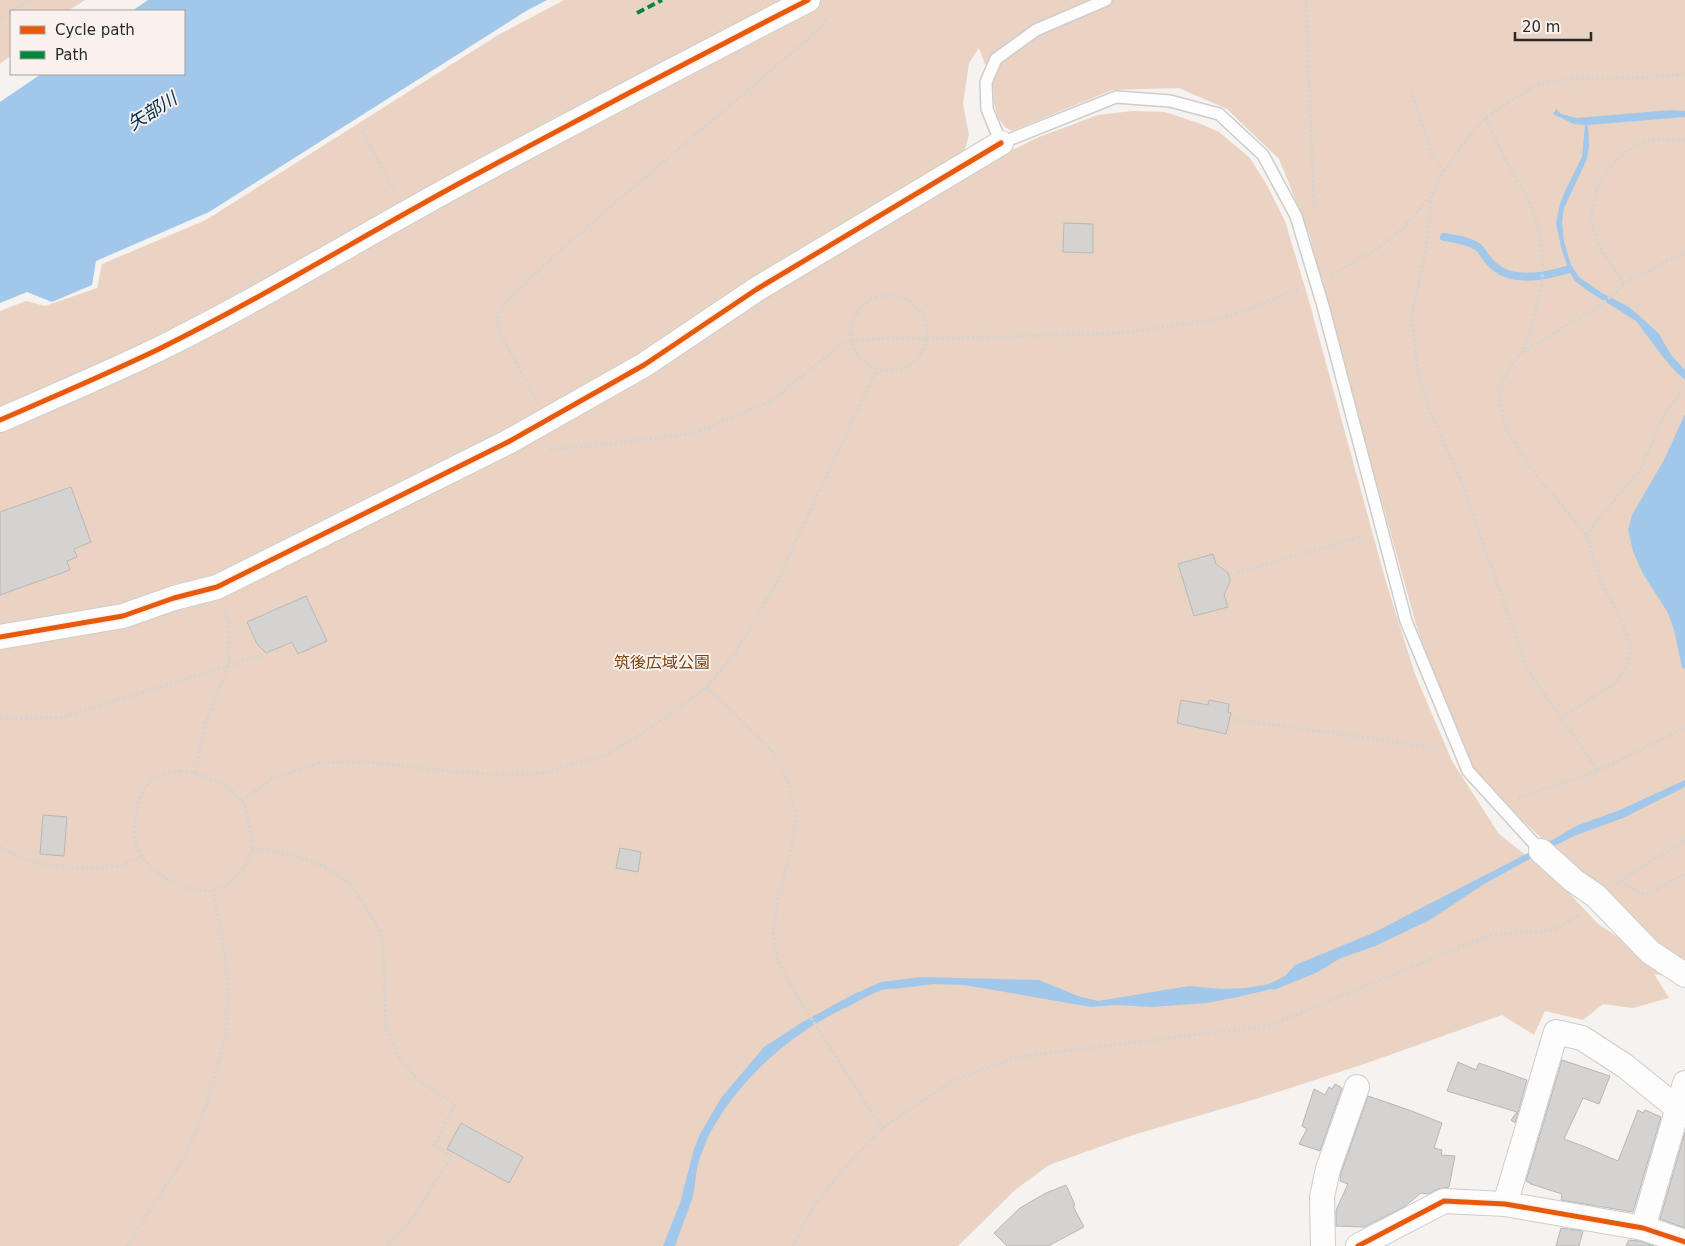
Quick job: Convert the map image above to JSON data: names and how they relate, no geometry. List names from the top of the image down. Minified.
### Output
{"water":["矢部川"],"parks":["筑後広域公園"],"legend":["Cycle path","Path"],"scale_bar":"20 m"}
